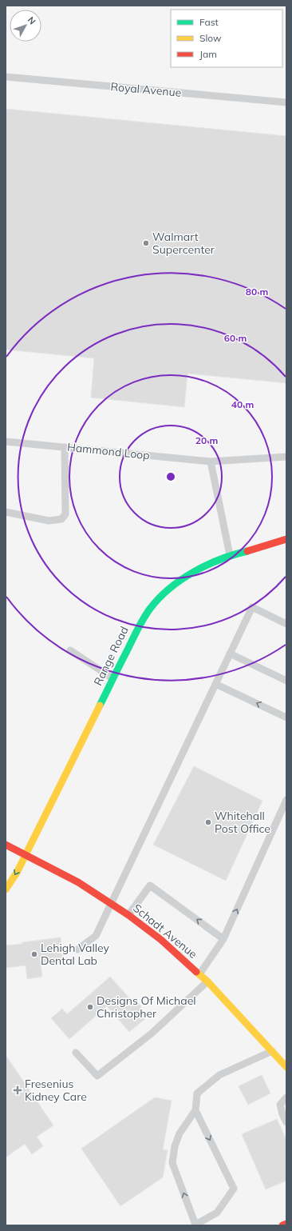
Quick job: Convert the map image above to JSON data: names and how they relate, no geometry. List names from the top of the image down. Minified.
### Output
{"streets":{"street":["Range Road","Schadt Avenue"],"lane":["Royal Avenue","Hammond Loop"]},"crossings":[["Range Road","Schadt Avenue"]],"places":{"other":["Walmart Supercenter","Whitehall Post Office","Lehigh Valley Dental Lab","Designs Of Michael Christopher"],"health":["Fresenius Kidney Care"]},"legend":["Fast","Slow","Jam"],"north":"top right","rings":["80 m","60 m","40 m","20 m"]}
